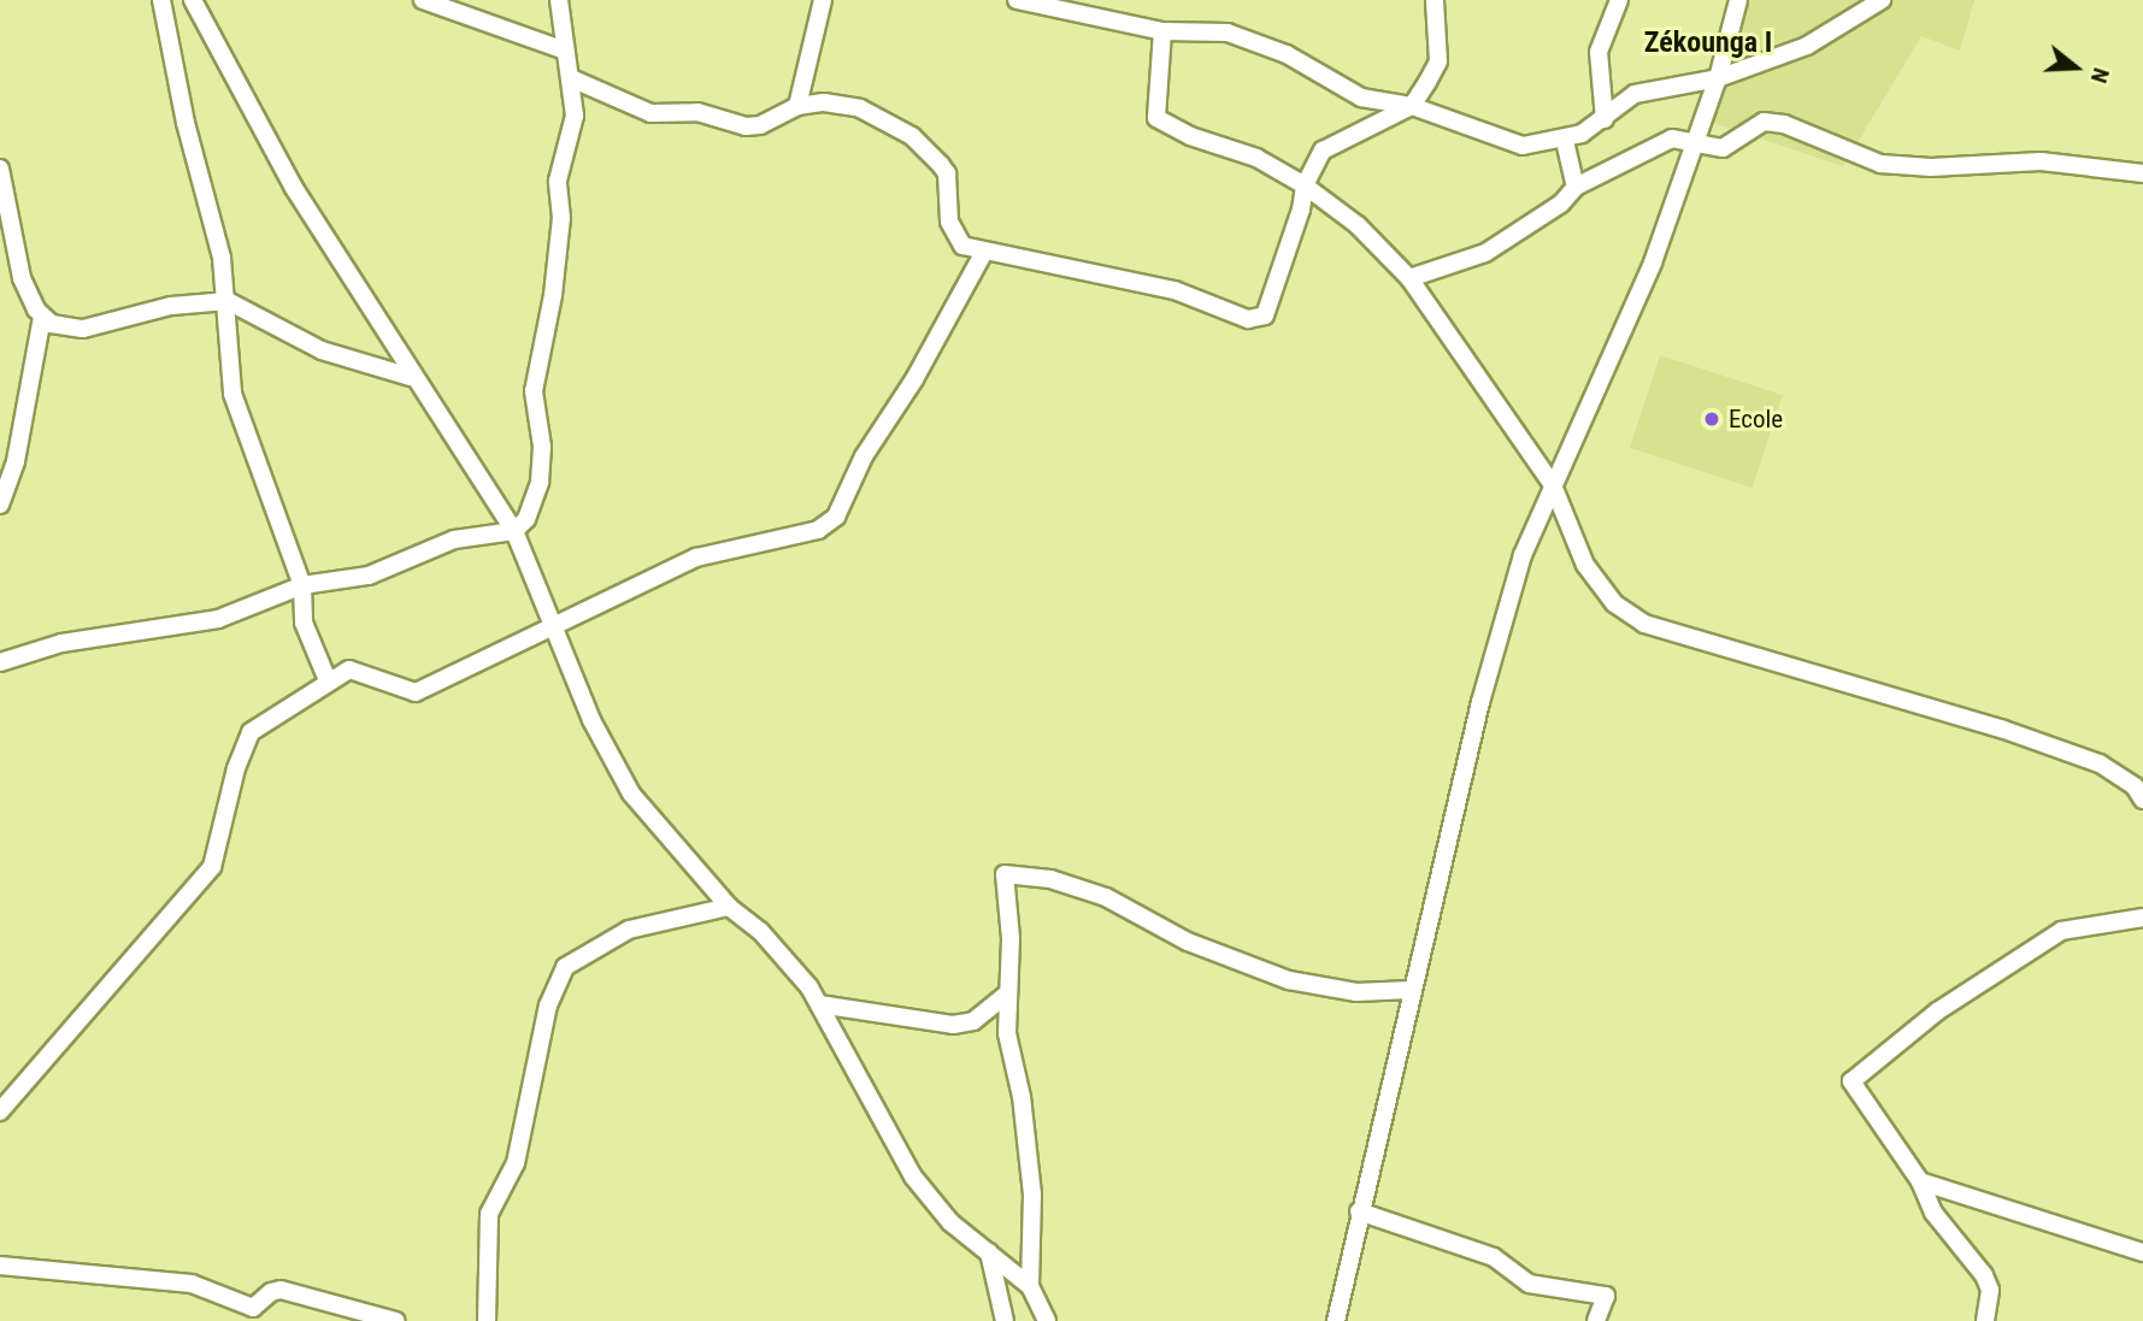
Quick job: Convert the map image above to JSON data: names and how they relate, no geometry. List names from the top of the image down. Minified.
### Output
{"districts":["Zékounga I"],"places":["Ecole"],"north":"right"}
